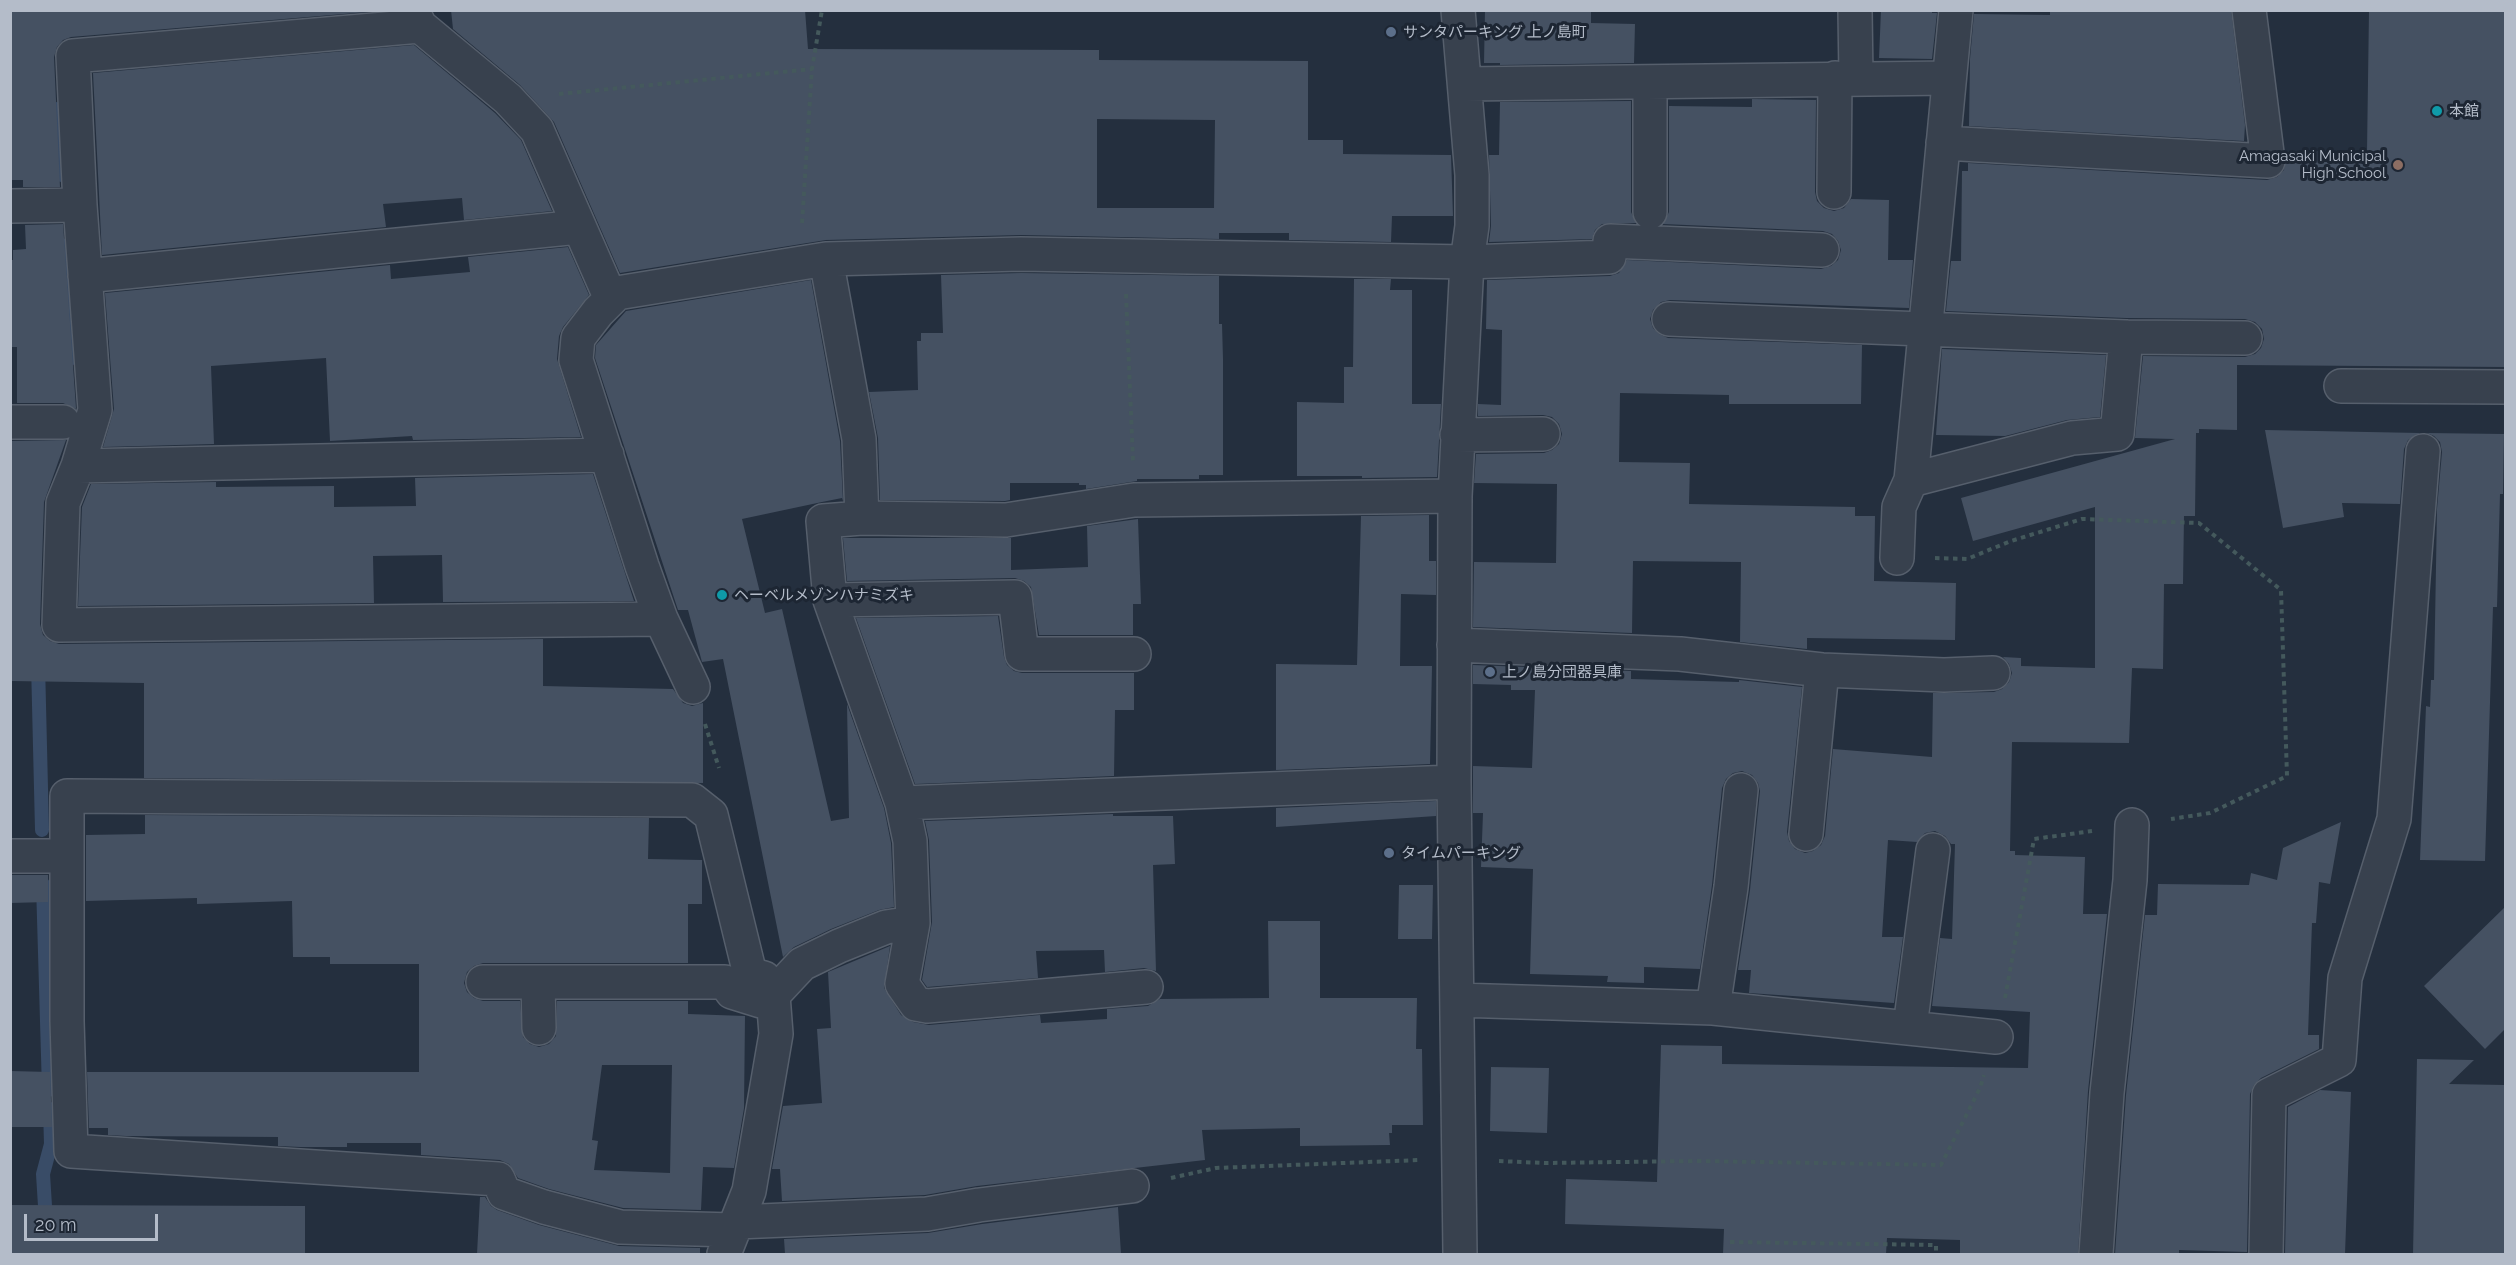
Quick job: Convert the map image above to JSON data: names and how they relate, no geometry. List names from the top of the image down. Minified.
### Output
{"places":["サンタパーキング 上ノ島町","本館","Amagasaki Municipal High School","ヘーベルメゾンハナミズキ","上ノ島分団器具庫","タイムパーキング"],"scale_bar":"20 m"}
